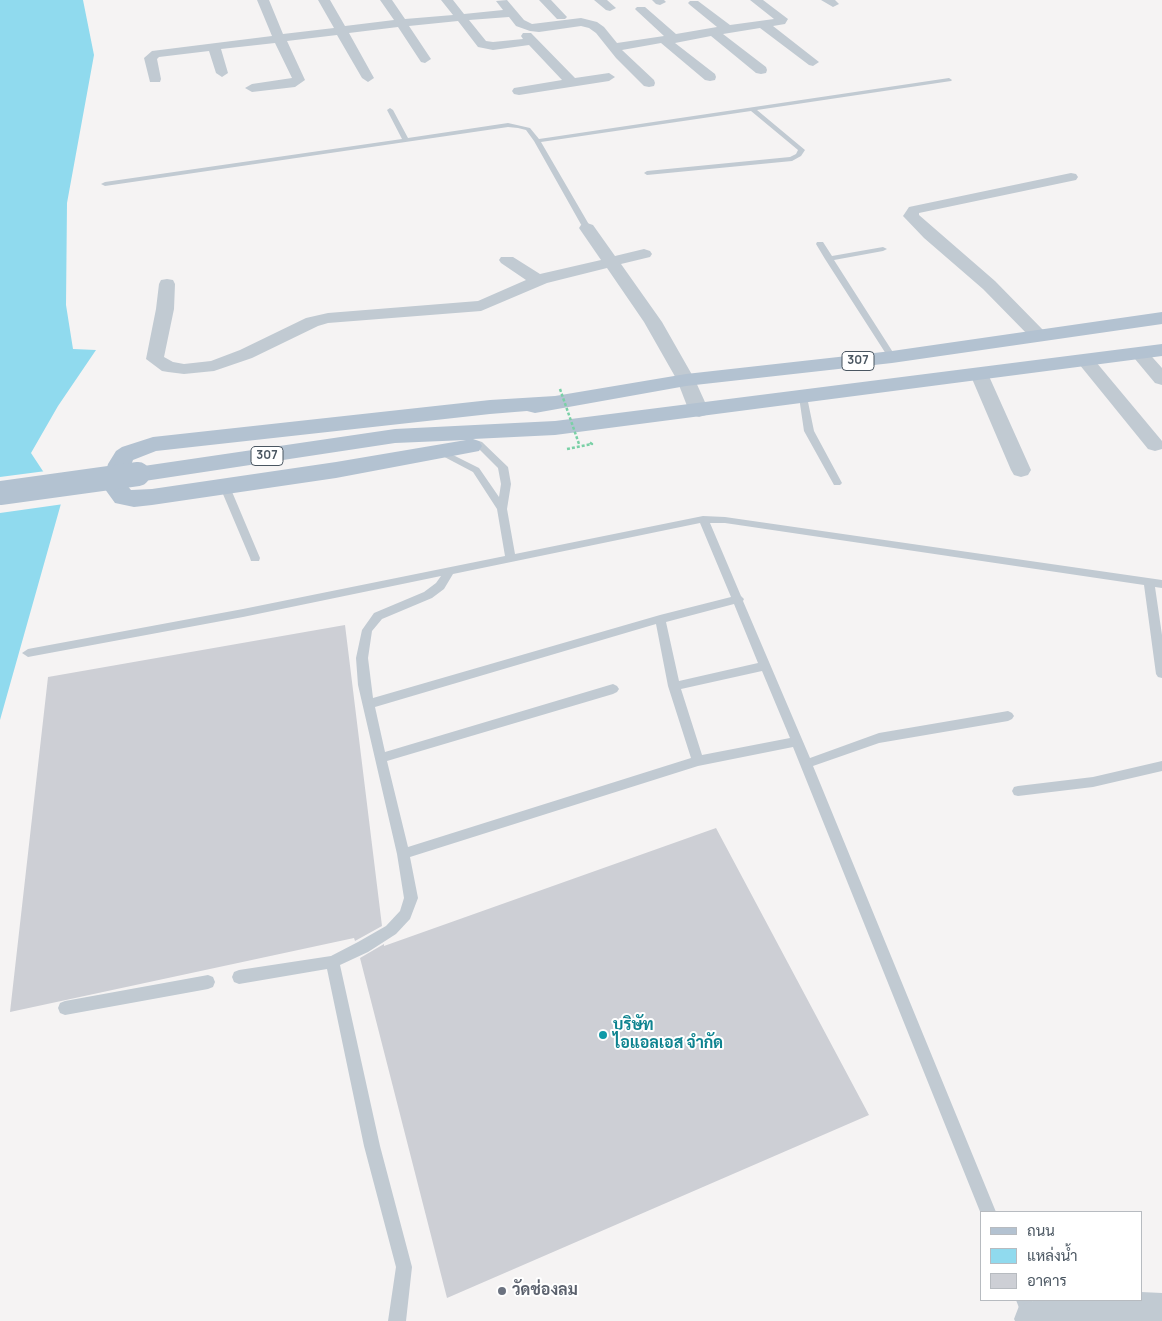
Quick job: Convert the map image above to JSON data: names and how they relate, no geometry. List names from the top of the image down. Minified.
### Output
{"streets":{"main road":["307"]},"places":["บริษัท ไอแอลเอส จำกัด","วัดช่องลม"],"legend":["ถนน","แหล่งน้ำ","อาคาร"]}
